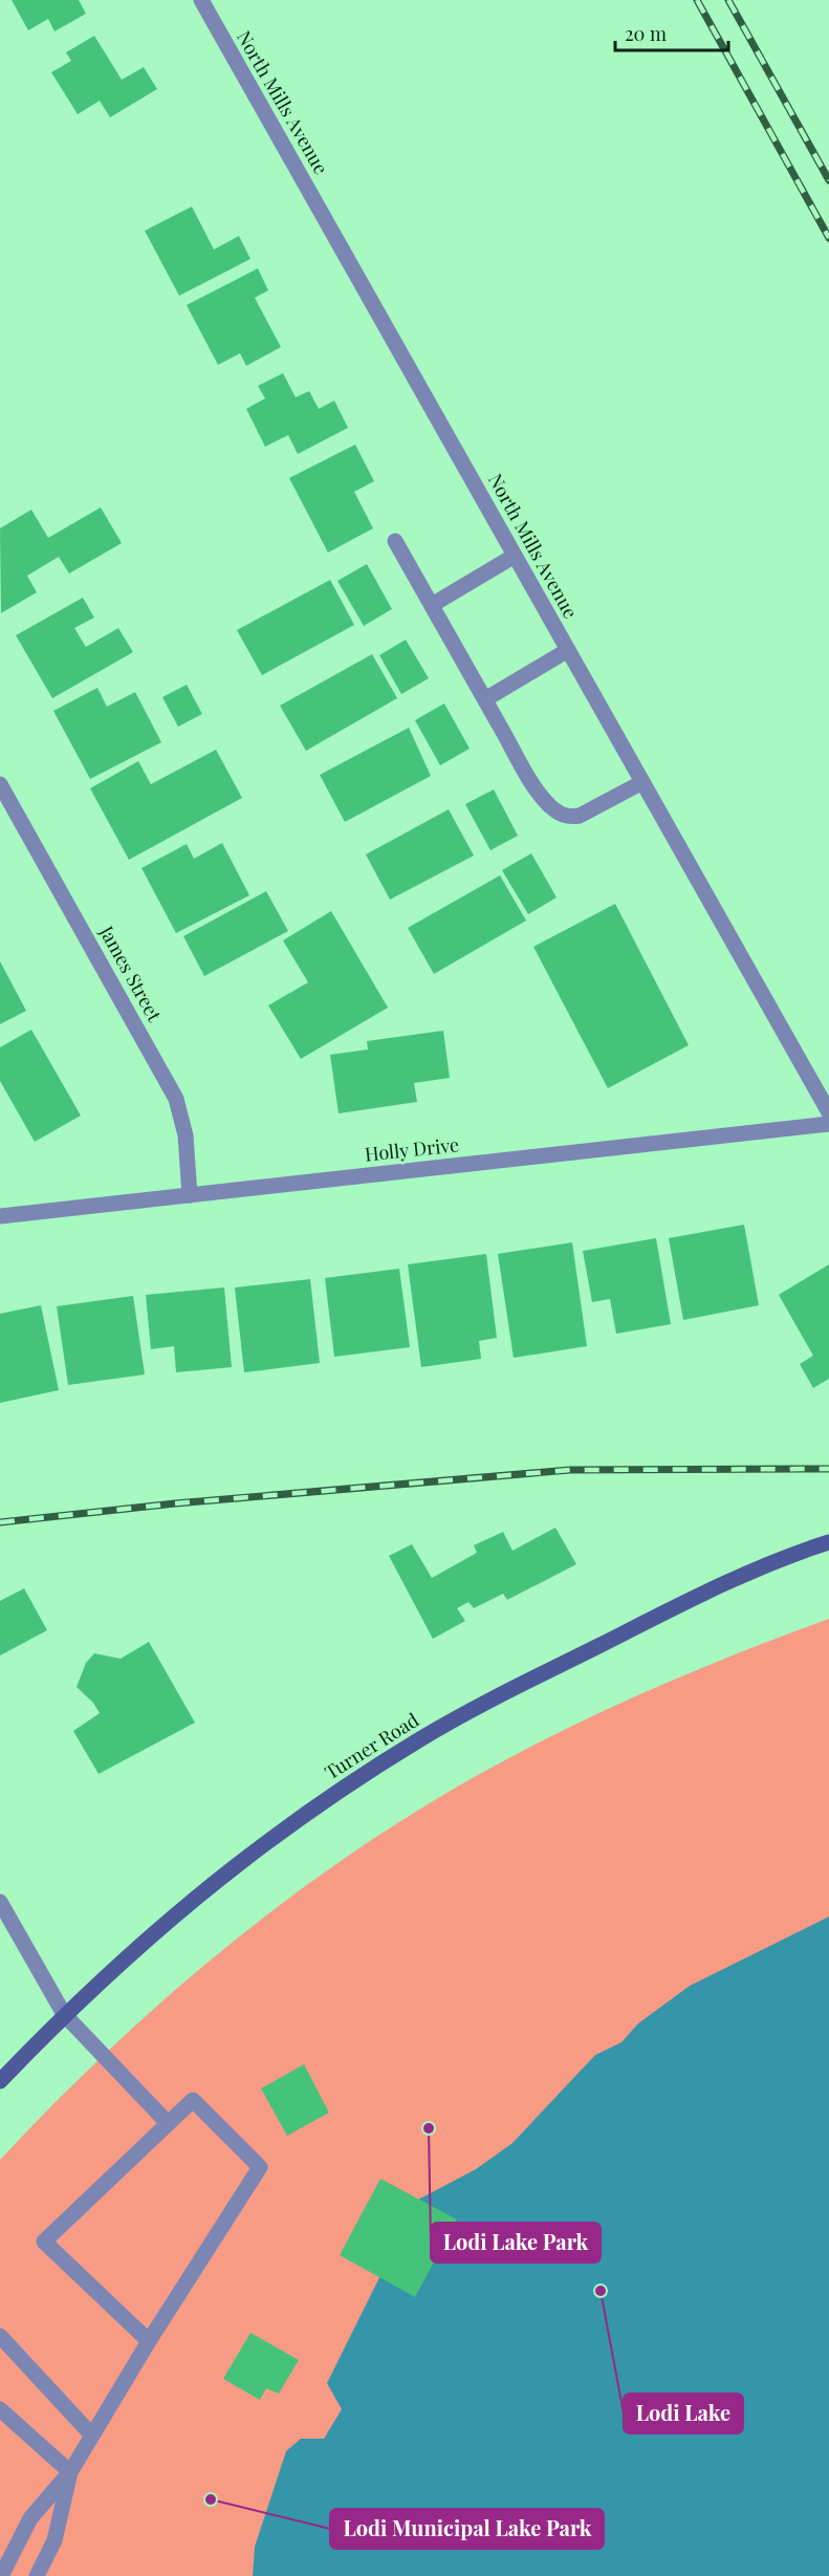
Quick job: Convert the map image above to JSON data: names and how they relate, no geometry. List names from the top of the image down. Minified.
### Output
{"streets":{"main road":["Turner Road"],"street":["North Mills Avenue","James Street","Holly Drive"]},"crossings":[["James Street","Holly Drive"]],"places":["Lodi Lake Park","Lodi Lake","Lodi Municipal Lake Park"],"scale_bar":"20 m"}
